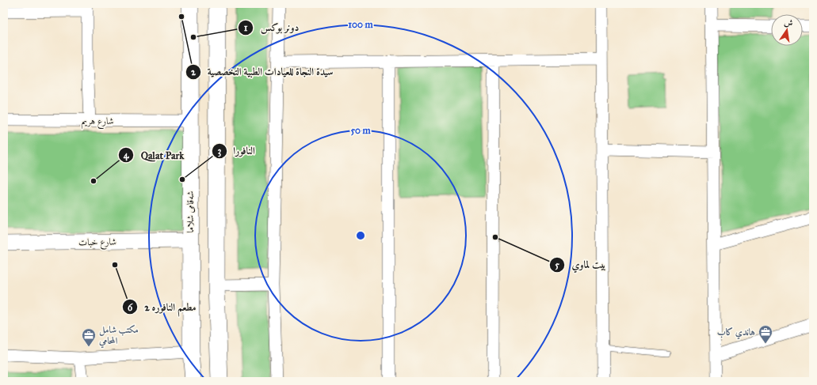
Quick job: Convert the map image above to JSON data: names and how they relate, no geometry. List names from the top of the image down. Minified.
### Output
{"streets":{"main road":["شەقامی شلاما"],"street":["شارع هريم","شارع خبات"]},"crossings":[["شارع هريم","شەقامی شلاما"],["شەقامی شلاما","شارع خبات"]],"places":{"other":["سيدة النجاة للعيادات الطبية التخصصية","دونر بوكس","النافورا","Qalat Park","بيت لماوي","مطعم النافوره 2"],"office":["هاندي كاب","مكتب شامل المحامي"]},"north":"top","rings":["100 m","50 m"]}
